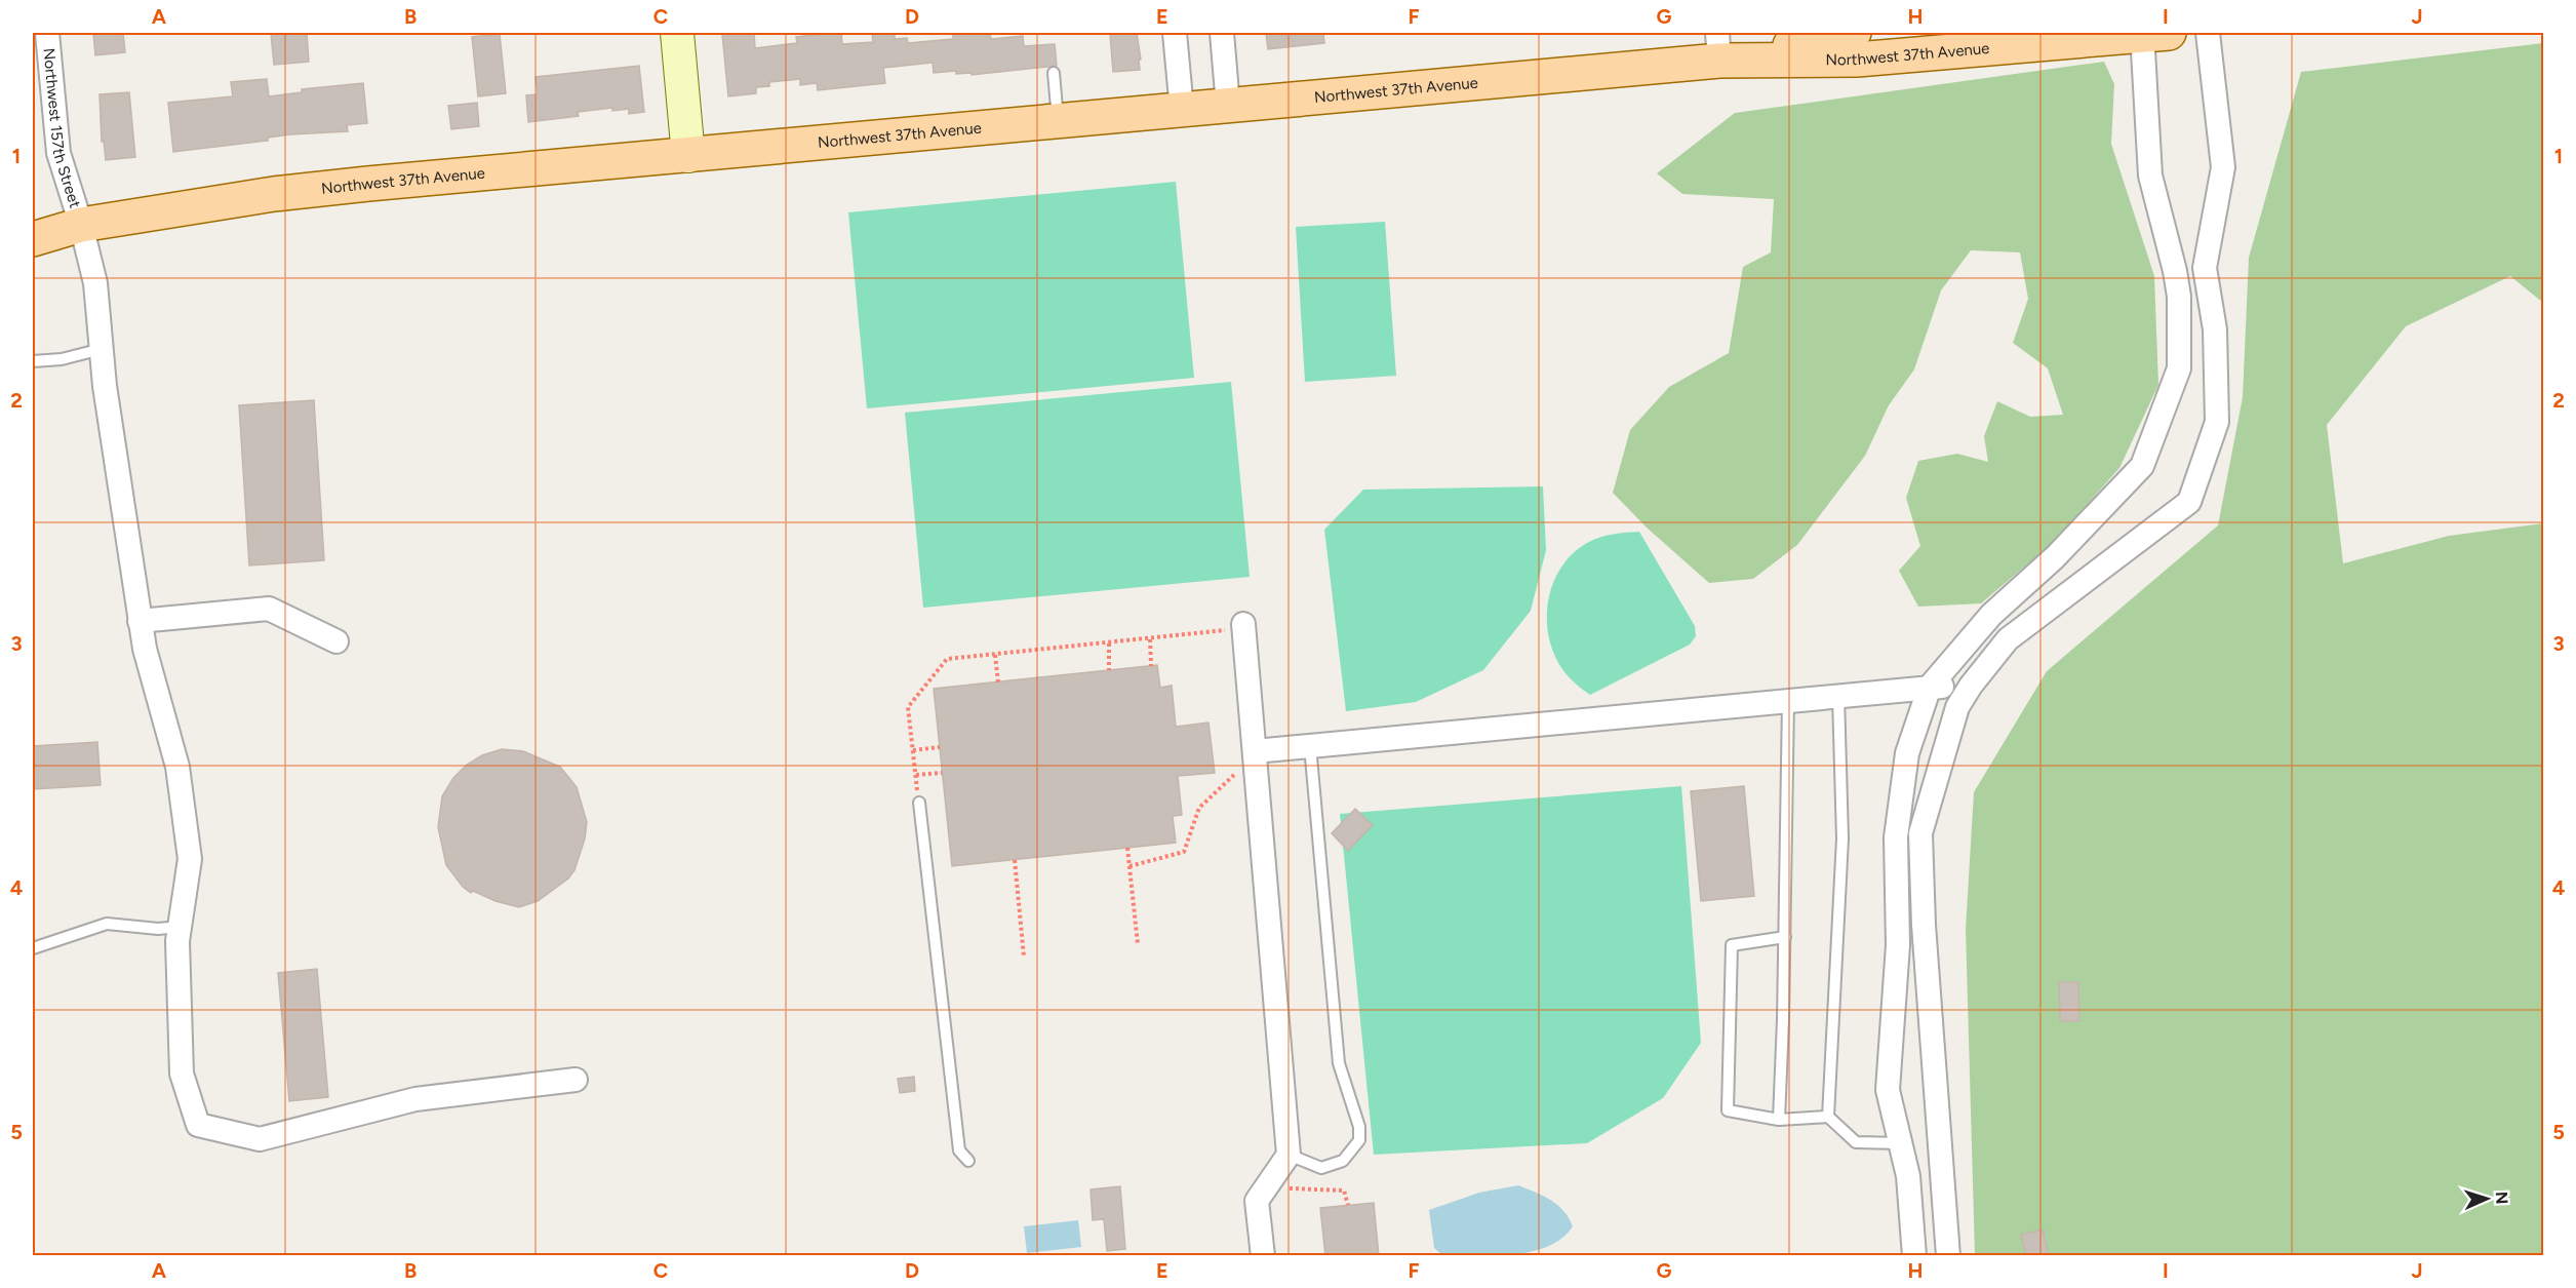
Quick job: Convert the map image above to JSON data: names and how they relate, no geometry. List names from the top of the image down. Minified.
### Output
{"streets":{"main road":["Northwest 37th Avenue"],"street":["Northwest 157th Street"]},"crossings":[["Northwest 37th Avenue","Northwest 157th Street"]],"north":"right","grid":{"columns":["A","B","C","D","E","F","G","H","I","J"],"rows":["1","2","3","4","5"]}}
